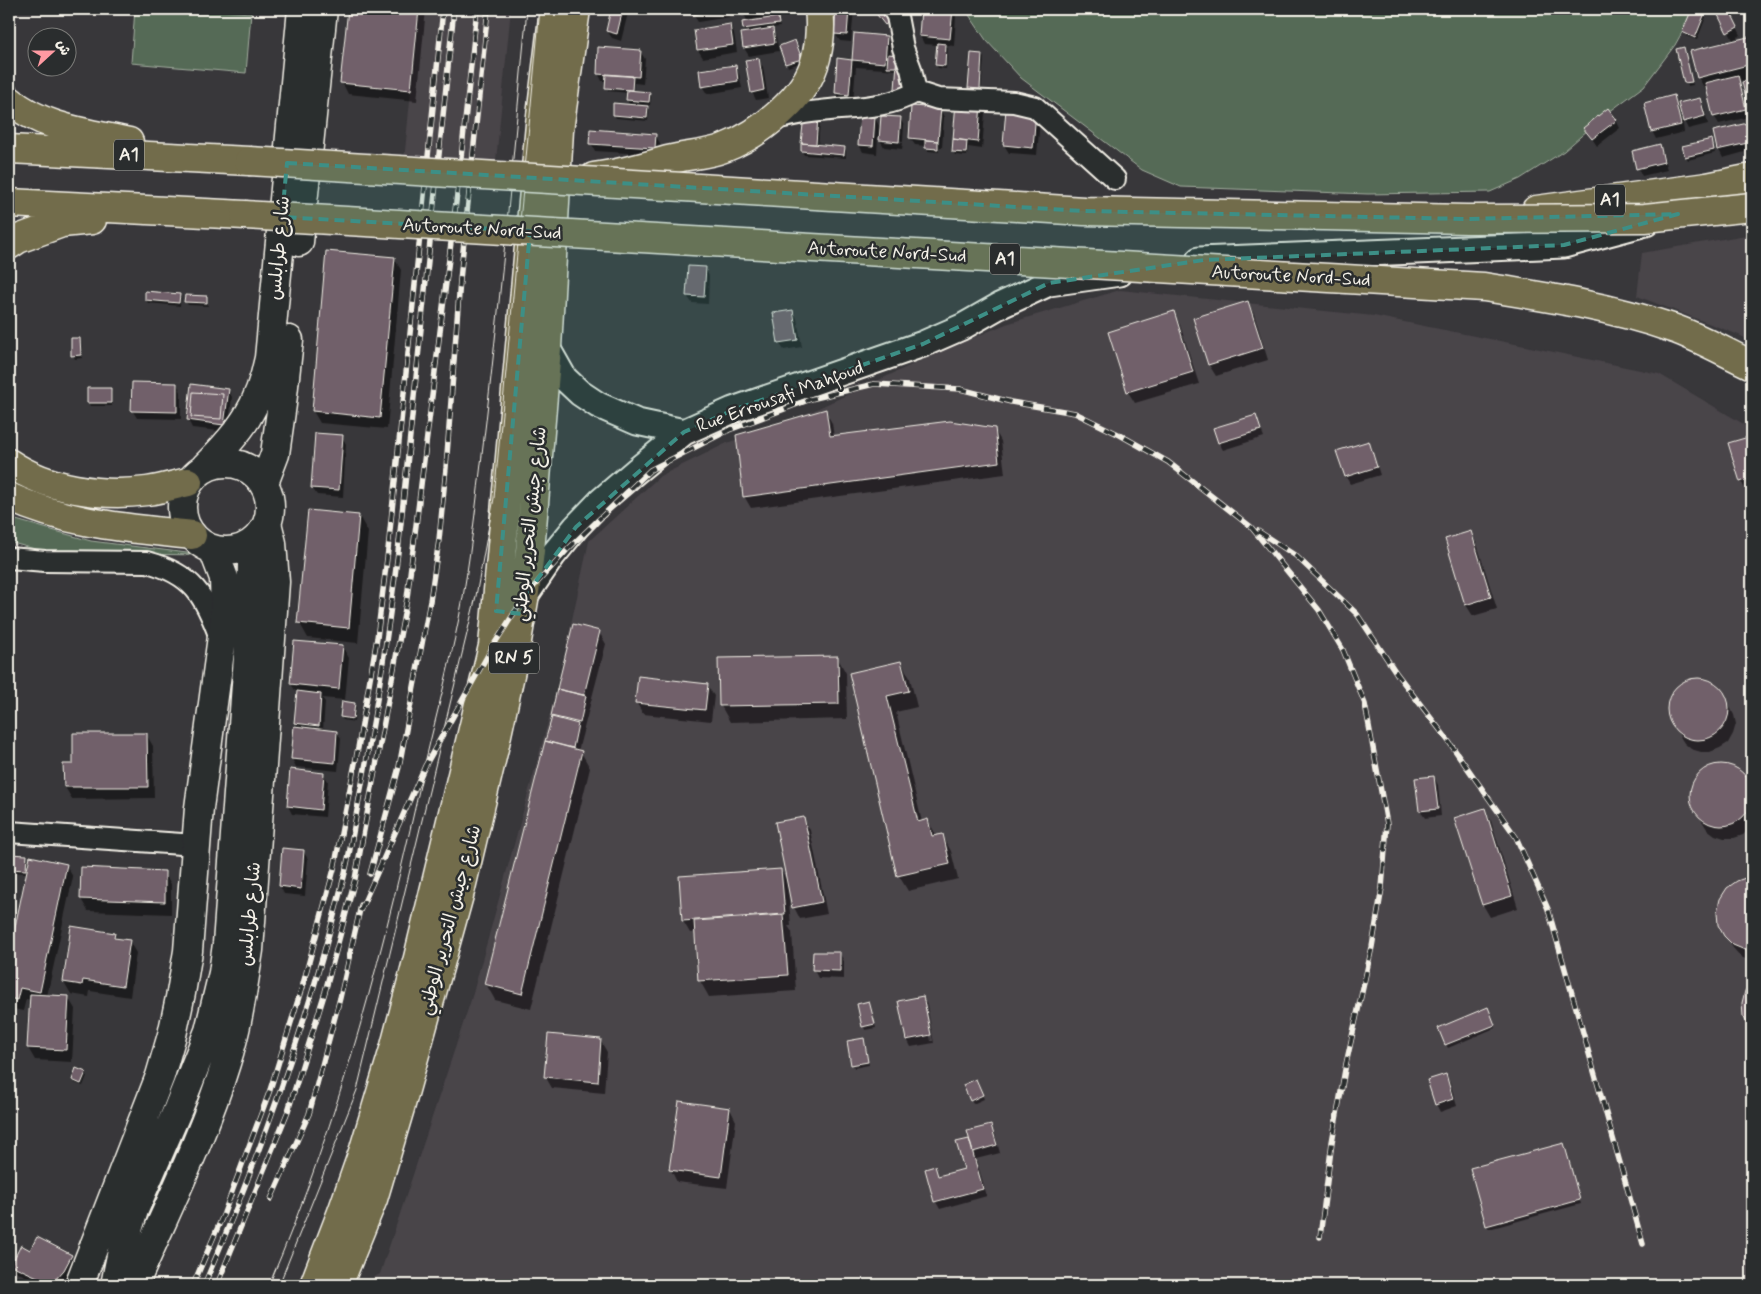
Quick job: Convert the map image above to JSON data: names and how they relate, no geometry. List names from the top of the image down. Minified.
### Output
{"streets":{"highway":["A1","Autoroute Nord-Sud","شارع جيش التحرير الوطني","RN 5"],"main road":["شارع طرابلس"],"street":["Rue Errousafi Mahfoud"]},"crossings":[["Rue Errousafi Mahfoud","شارع جيش التحرير الوطني"]],"north":"right"}
